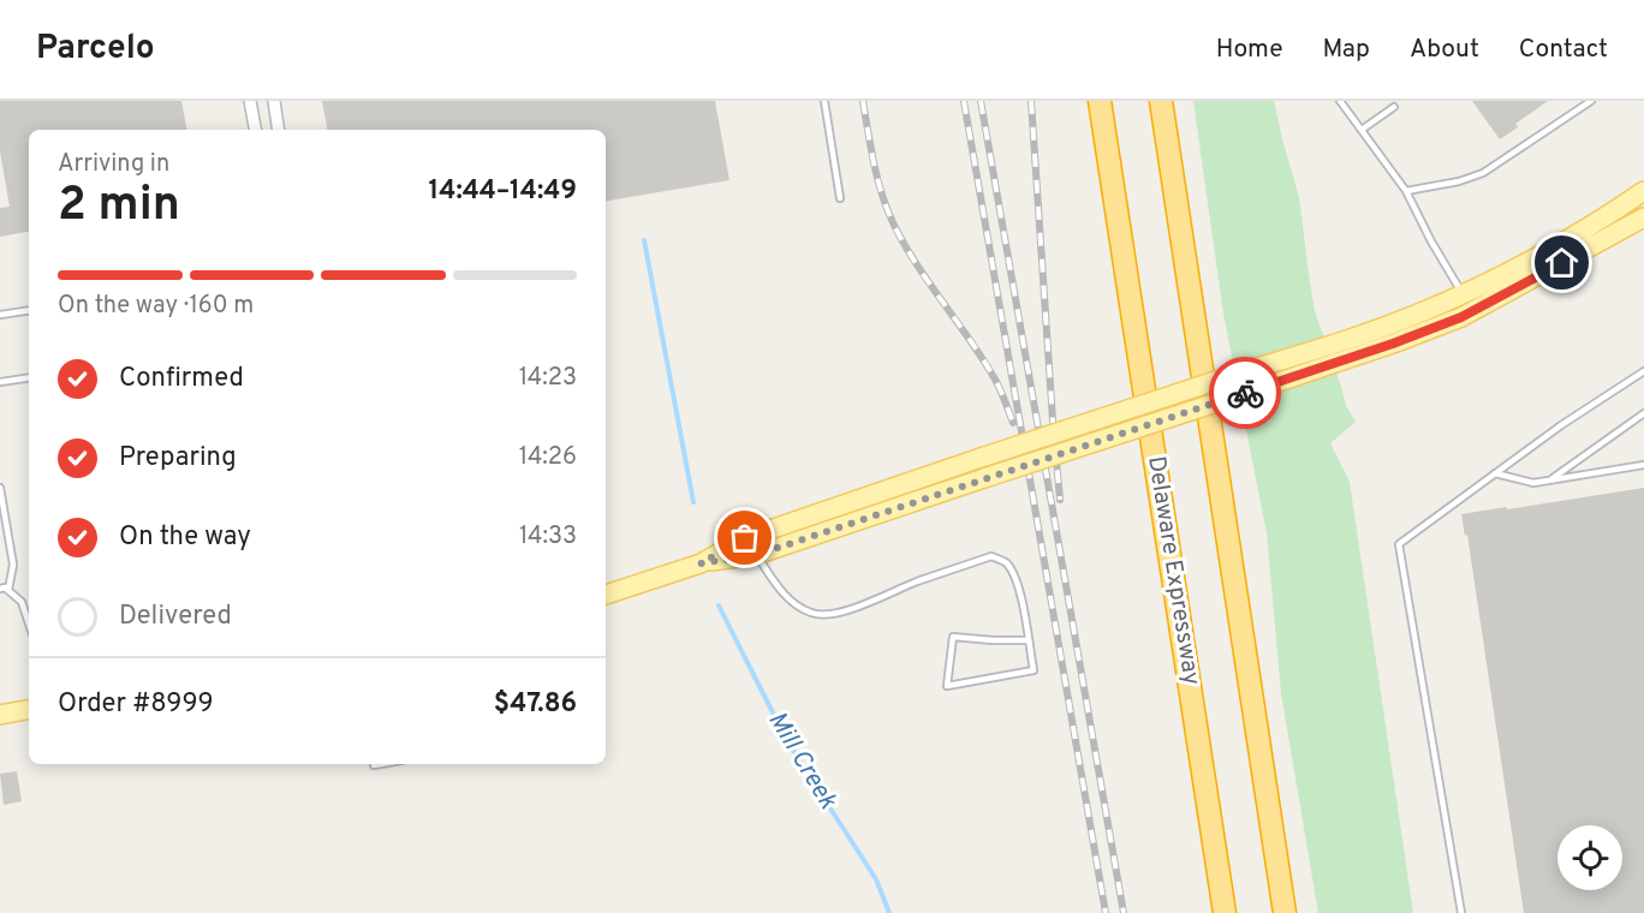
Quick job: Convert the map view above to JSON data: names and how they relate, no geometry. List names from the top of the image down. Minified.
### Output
{"streets":{"highway":["Delaware Expressway"]},"water":["Mill Creek"],"page":{"header":"Parcelo","nav":["Home","Map","About","Contact"],"heading":["2 min","Arriving in","14:44–14:49"],"panel":["Order #8999","$47.86"],"bar":"On the way · 160 m","list":[["Confirmed","14:23"],["Preparing","14:26"],["On the way","14:33"],"Delivered"]}}
